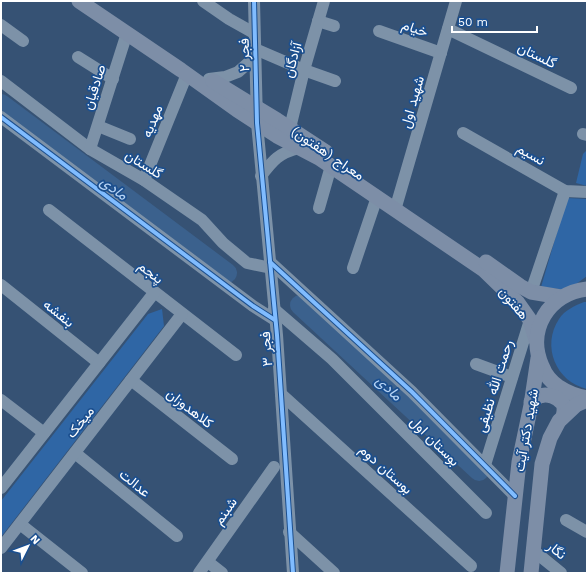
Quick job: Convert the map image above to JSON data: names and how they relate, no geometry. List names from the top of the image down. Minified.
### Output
{"streets":{"main road":["معراج (هفتون)","هفتون","شهید دکتر آیت"],"street":["خیام","فجر ۲","گلستان","آزادگان","صادقیان","شهید اول","مهدیه","نسیم","پنجم","بنفشه","فجر ۳","رحمت الله نظیفی","کلاهدوزان","میخک","بوستان اول","بوستان دوم","عدالت","شبنم","نگار"]},"crossings":[["خیام","شهید اول"],["فجر ۲","معراج (هفتون)"],["فجر ۲","فجر ۳"],["گلستان","صادقیان"],["گلستان","شهید اول"],["گلستان","مهدیه"],["گلستان","فجر ۳"],["آزادگان","معراج (هفتون)"],["صادقیان","معراج (هفتون)"],["شهید اول","معراج (هفتون)"],["مهدیه","معراج (هفتون)"],["معراج (هفتون)","هفتون"],["معراج (هفتون)","فجر ۳"],["پنجم","میخک"],["هفتون","رحمت الله نظیفی"],["بنفشه","میخک"],["فجر ۳","بوستان اول"],["فجر ۳","بوستان دوم"],["کلاهدوزان","میخک"],["میخک","عدالت"],["شهید دکتر آیت","نگار"]],"water":["مادی"],"scale_bar":"50 m","north":"top right"}
